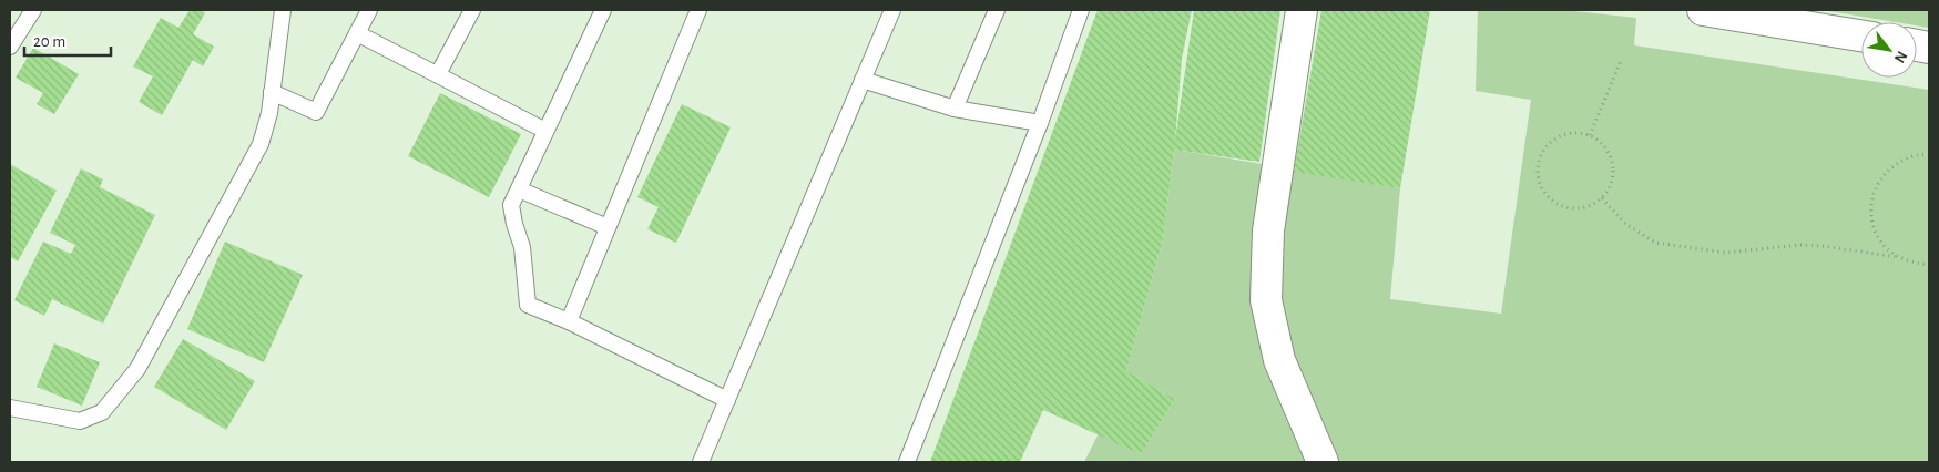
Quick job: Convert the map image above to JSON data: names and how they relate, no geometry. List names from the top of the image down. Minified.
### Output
{"scale_bar":"20 m","north":"bottom right"}
